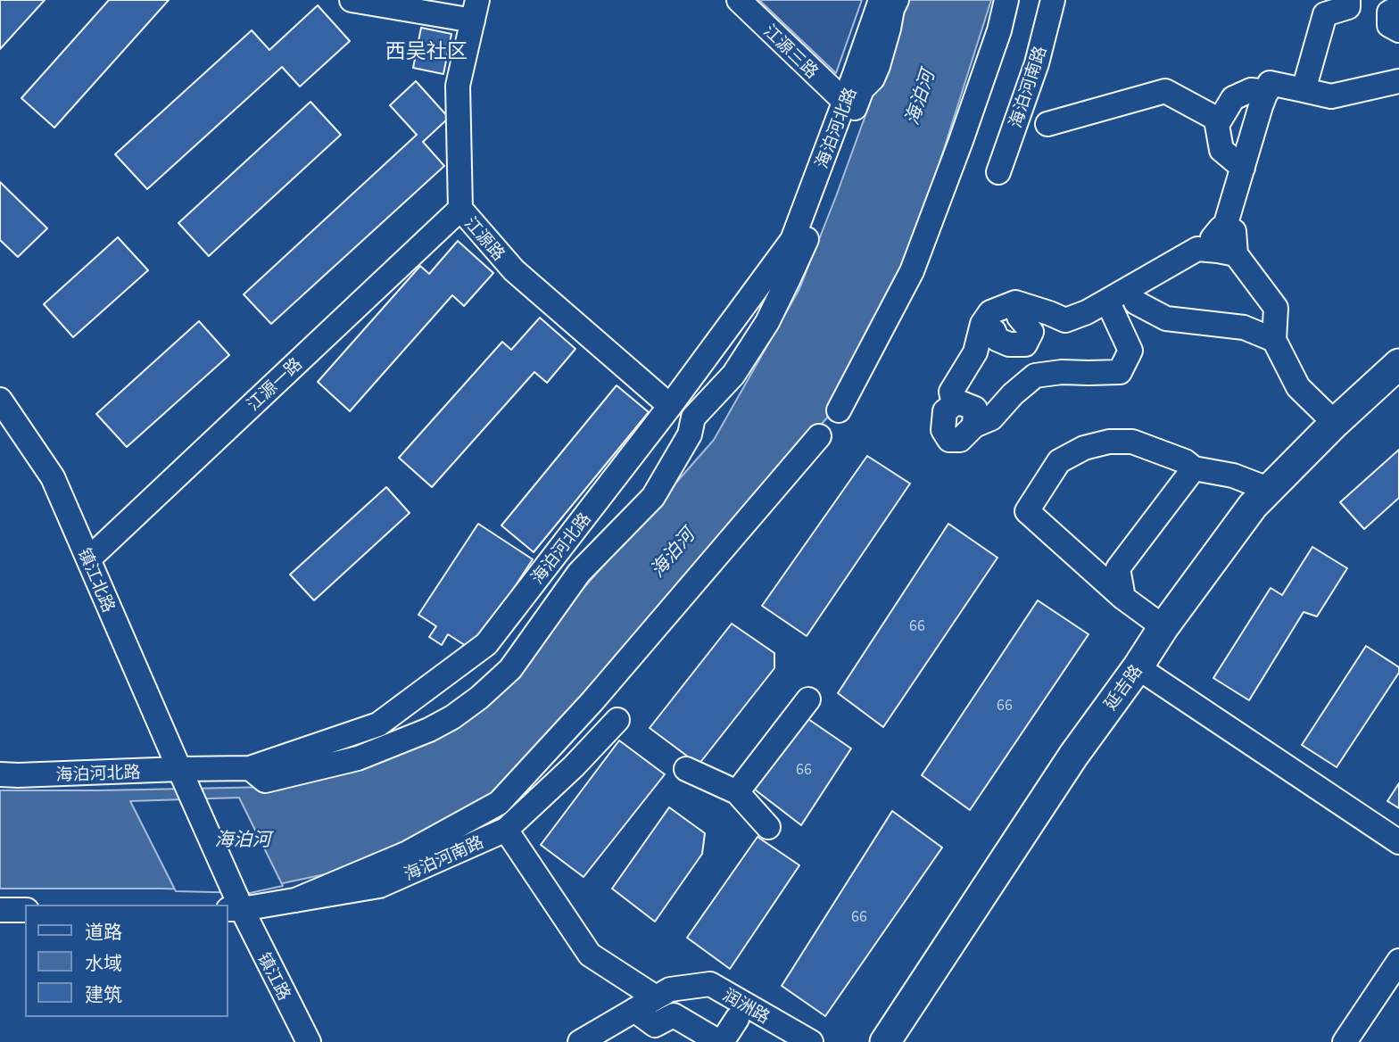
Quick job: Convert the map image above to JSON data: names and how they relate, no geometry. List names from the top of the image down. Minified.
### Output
{"streets":{"main road":["延吉路"],"street":["江源三路","海泊河南路","海泊河北路","江源路","江源一路","镇江北路","镇江路","润洲路"]},"crossings":[["江源三路","海泊河北路"],["海泊河南路","镇江北路"],["海泊河南路","镇江路"],["海泊河北路","江源路"],["海泊河北路","镇江北路"],["江源路","江源一路"],["江源一路","镇江北路"],["镇江北路","镇江路"]],"districts":["西吴社区"],"water":["海泊河"],"house_numbers":["66","66","66","66"],"legend":["道路","水域","建筑"]}
